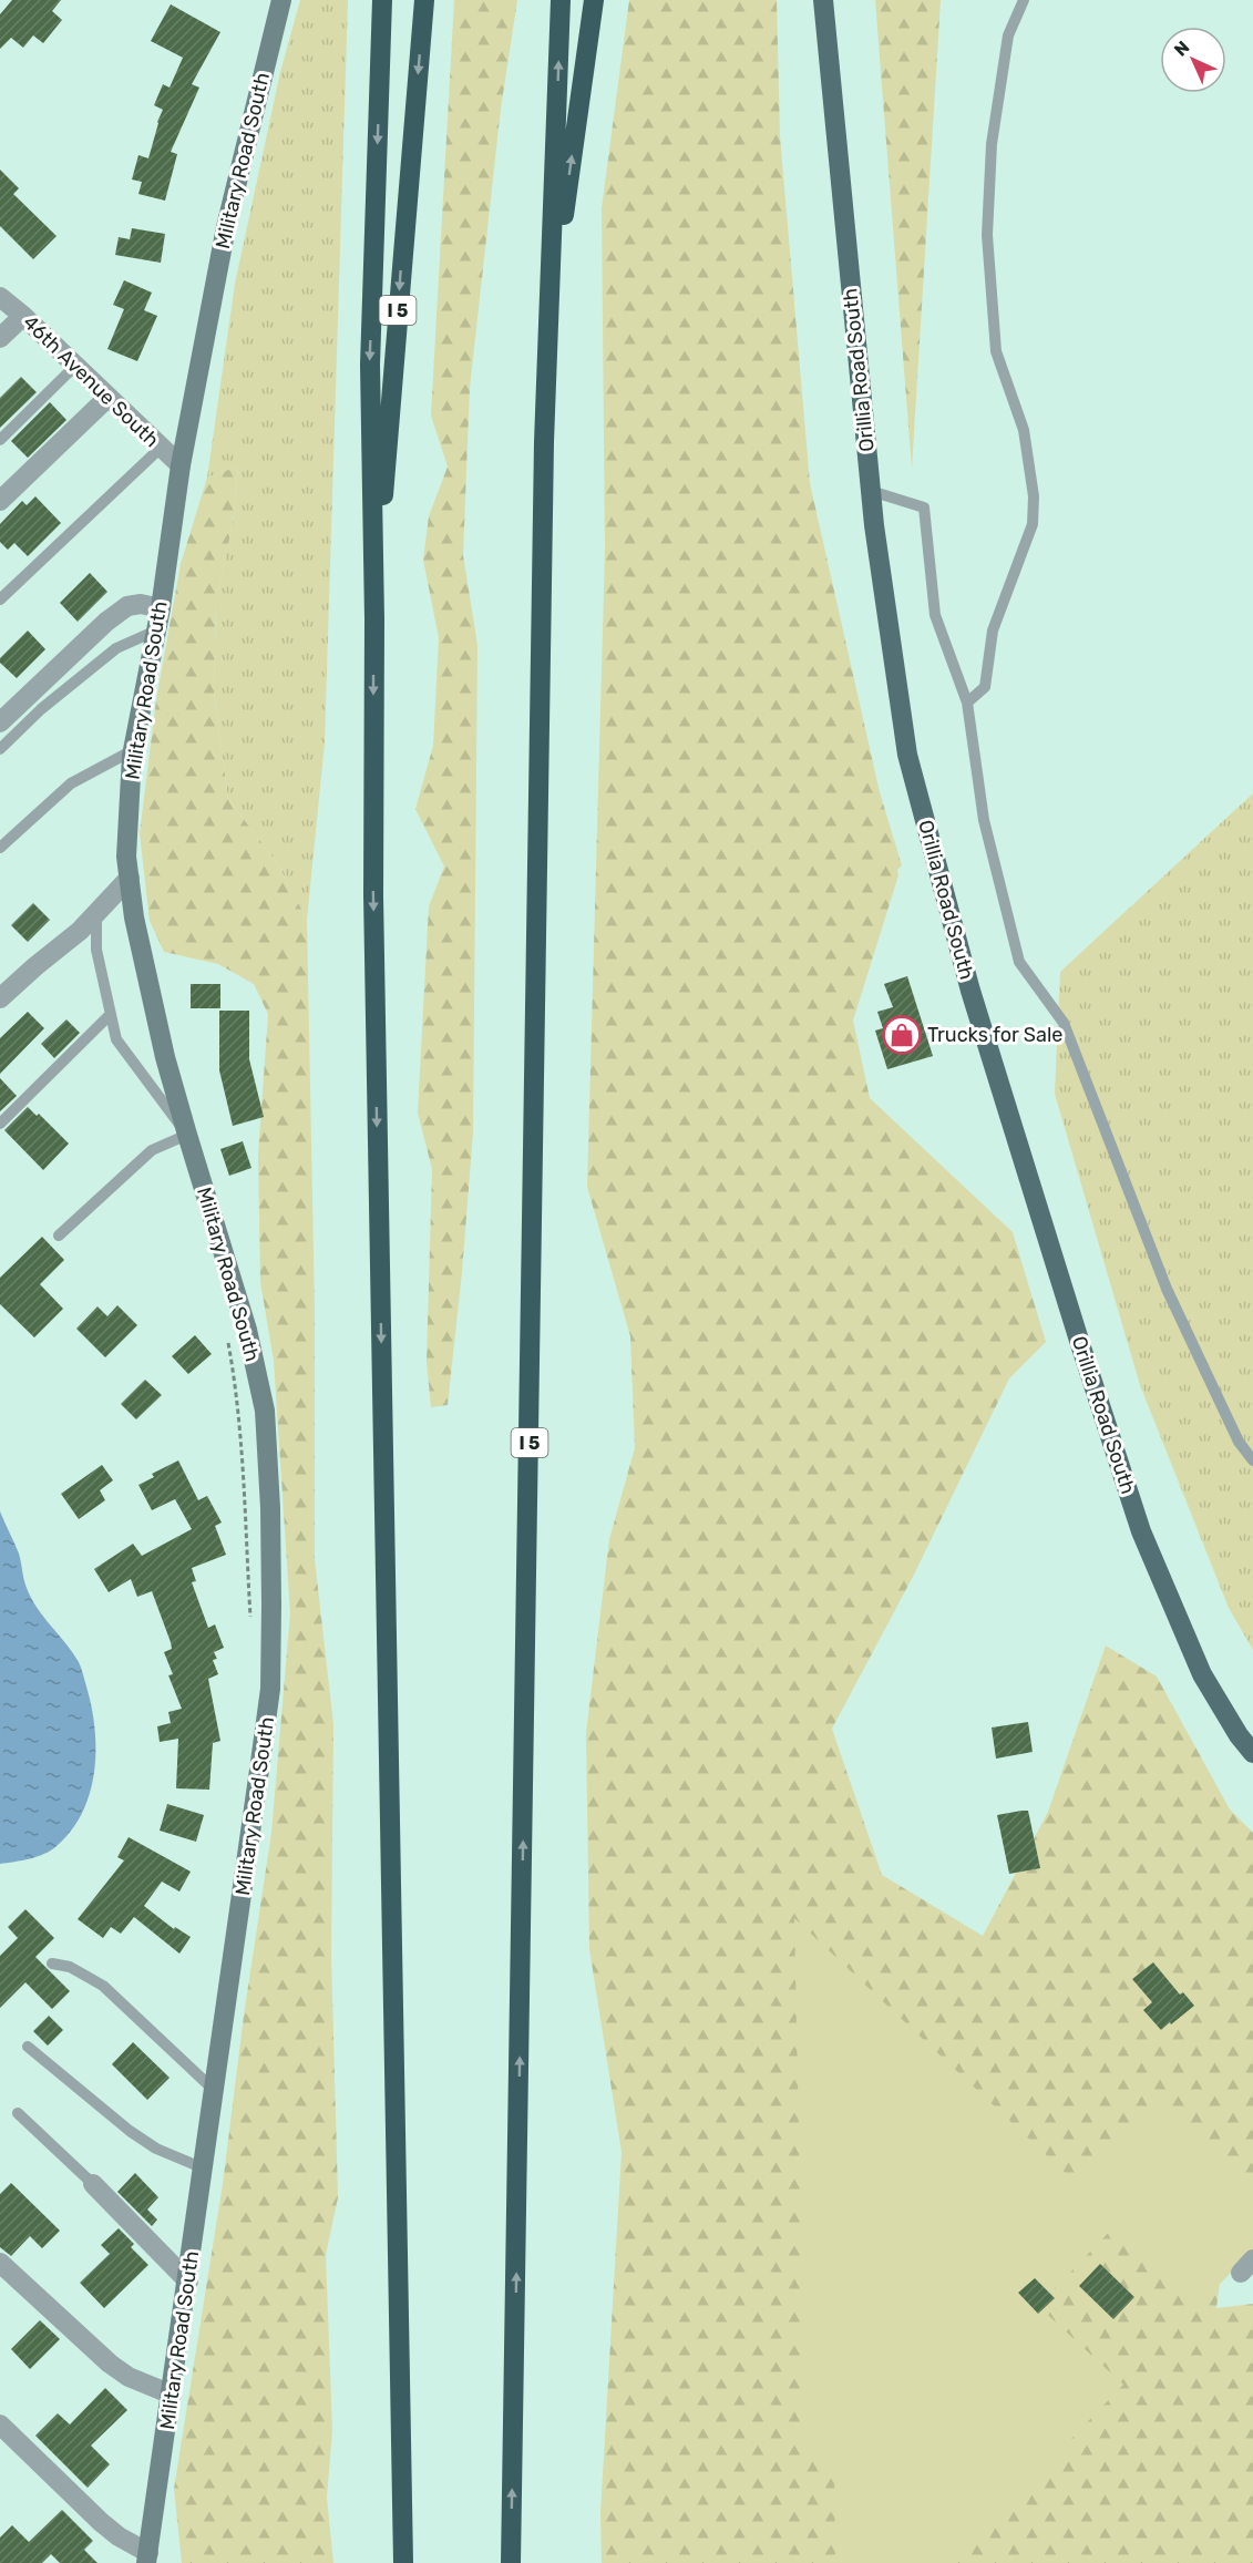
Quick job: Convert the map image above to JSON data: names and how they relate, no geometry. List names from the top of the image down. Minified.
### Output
{"streets":{"highway":["I 5"],"main road":["Military Road South","Orillia Road South"],"street":["46th Avenue South"]},"crossings":[["Military Road South","46th Avenue South"]],"places":{"shop":["Trucks for Sale"]},"north":"top left"}
